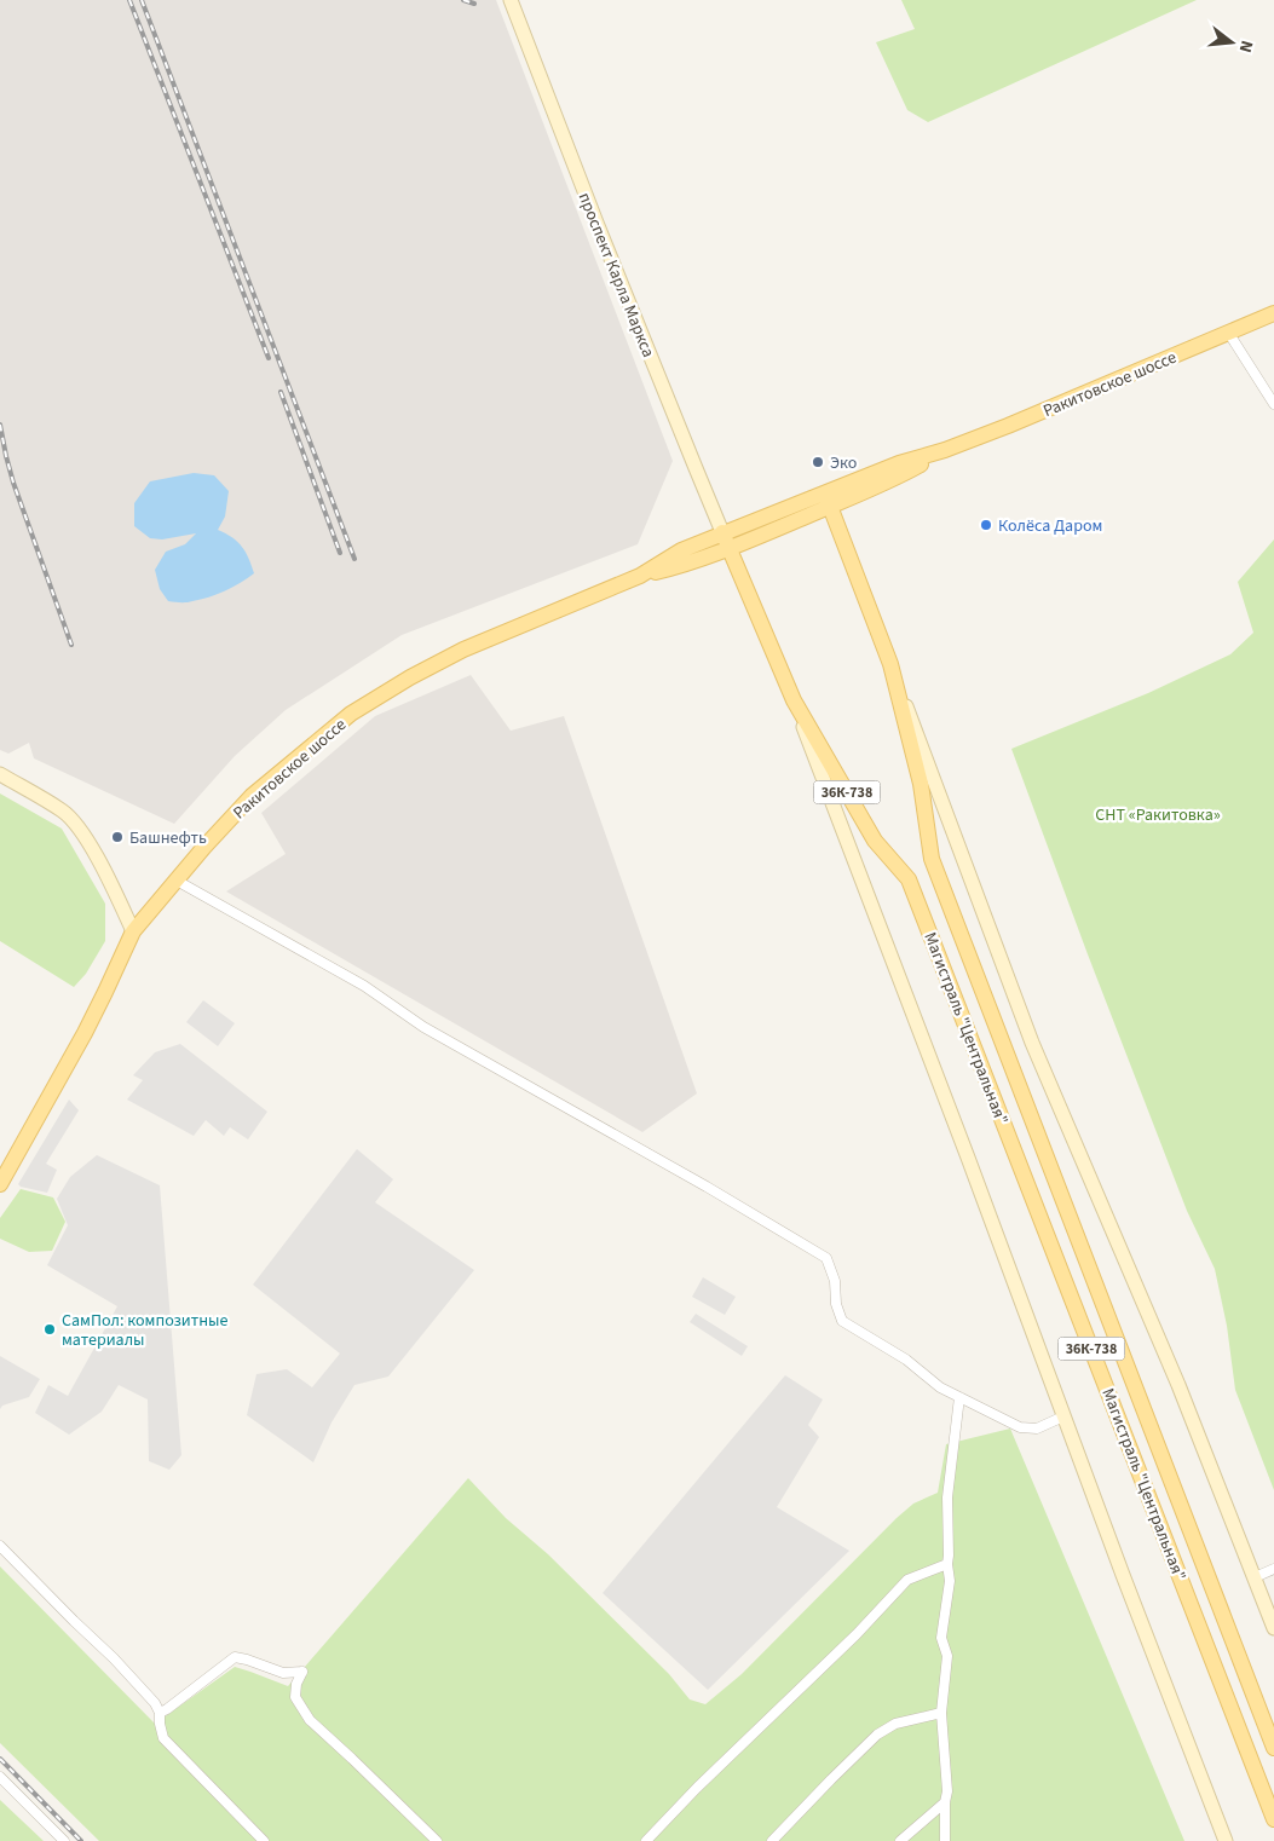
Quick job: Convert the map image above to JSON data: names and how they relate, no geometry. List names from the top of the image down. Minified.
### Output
{"streets":{"main road":["проспект Карла Маркса","Ракитовское шоссе","36К-738","Магистраль \"Центральная\""]},"crossings":[["проспект Карла Маркса","Ракитовское шоссе"],["проспект Карла Маркса","36К-738"],["Ракитовское шоссе","36К-738"],["36К-738","Магистраль \"Центральная\""]],"parks":["СНТ «Ракитовка»"],"places":["Эко","Колёса Даром","Башнефть","СамПол: композитные материалы"],"north":"right"}
